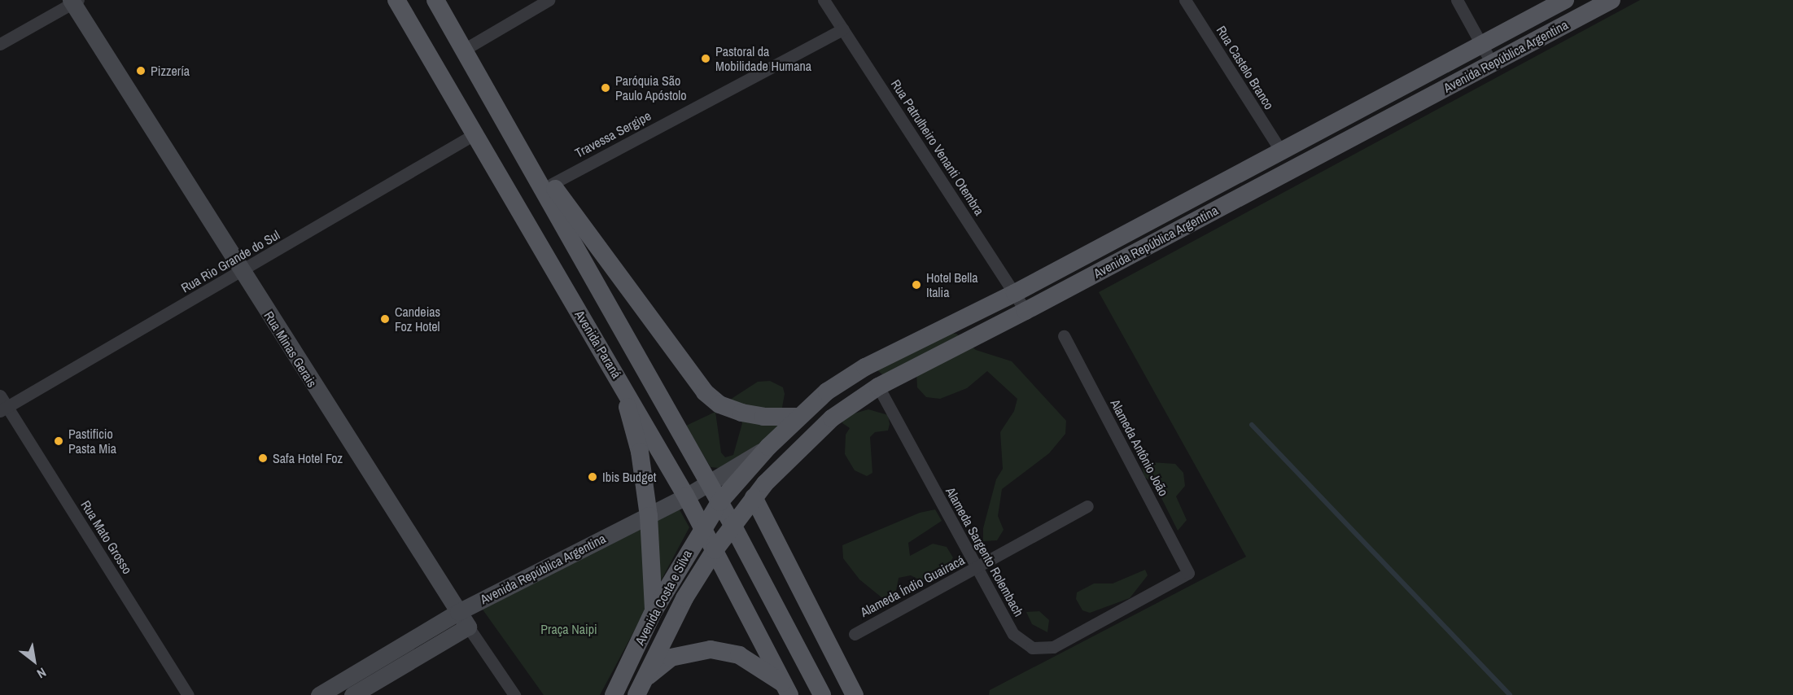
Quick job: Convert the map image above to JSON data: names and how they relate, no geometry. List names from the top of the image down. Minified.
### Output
{"streets":{"main road":["Avenida República Argentina","Avenida Paraná","Rua Minas Gerais","Avenida Costa e Silva"],"street":["Rua Castelo Branco","Travessa Sergipe","Rua Patrulheiro Venanti Otembra","Rua Rio Grande do Sul","Alameda Antônio João","Rua Mato Grosso","Alameda Sargento Rolembach","Alameda Índio Guairacá"]},"crossings":[["Avenida República Argentina","Rua Castelo Branco"],["Avenida República Argentina","Rua Patrulheiro Venanti Otembra"],["Avenida República Argentina","Avenida Paraná"],["Avenida República Argentina","Rua Minas Gerais"],["Avenida República Argentina","Alameda Sargento Rolembach"],["Avenida República Argentina","Avenida Costa e Silva"],["Travessa Sergipe","Rua Patrulheiro Venanti Otembra"],["Rua Rio Grande do Sul","Avenida Paraná"],["Rua Rio Grande do Sul","Rua Minas Gerais"],["Rua Rio Grande do Sul","Rua Mato Grosso"],["Avenida Paraná","Avenida Costa e Silva"],["Alameda Antônio João","Alameda Sargento Rolembach"],["Alameda Sargento Rolembach","Alameda Índio Guairacá"]],"parks":["Praça Naipi"],"places":["Pastoral da Mobilidade Humana","Pizzería","Paróquia São Paulo Apóstolo","Hotel Bella Italia","Candeias Foz Hotel","Pastificio Pasta Mia","Safa Hotel Foz","Ibis Budget"],"north":"bottom right"}
